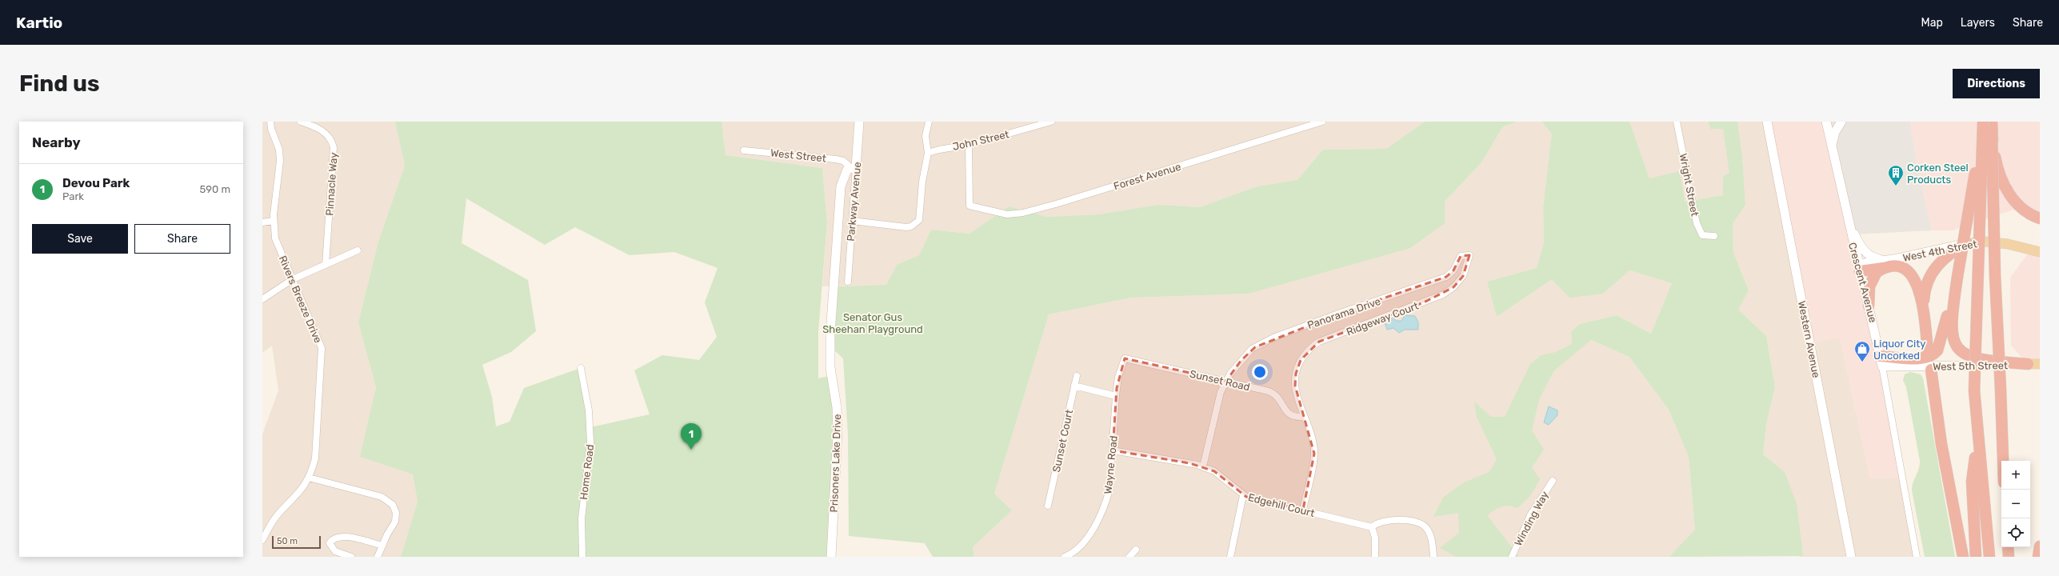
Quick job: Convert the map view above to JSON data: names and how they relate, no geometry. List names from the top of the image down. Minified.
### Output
{"streets":{"main road":["West 4th Street","West 5th Street"],"street":["John Street","West Street","Forest Avenue","Pinnacle Way","Wright Street","Parkway Avenue","Crescent Avenue","Rivers Breeze Drive","Panorama Drive","Ridgeway Court","Western Avenue","Sunset Road","Sunset Court","Prisoners Lake Drive","Wayne Road","Home Road","Edgehill Court","Winding Way"]},"crossings":[["John Street","Forest Avenue"],["West Street","Parkway Avenue"],["West Street","Prisoners Lake Drive"],["Parkway Avenue","Prisoners Lake Drive"],["Crescent Avenue","West 5th Street"],["Panorama Drive","Ridgeway Court"],["Panorama Drive","Sunset Road"],["Panorama Drive","Edgehill Court"],["Ridgeway Court","Sunset Road"],["Sunset Road","Wayne Road"],["Wayne Road","Edgehill Court"]],"parks":["Senator Gus Sheehan Playground"],"places":{"building":["Corken Steel Products"],"shop":["Liquor City Uncorked"]},"scale_bar":"50 m","page":{"header":"Kartio","nav":["Map","Layers","Share"],"buttons":["Directions",["Save","Share"]],"title":"Find us","heading":"Nearby","list":[{"mark":"1","name":"Devou Park","note":"Park","value":"590 m"}],"pins":"1","map_buttons":["+","−"],"scale":"50 m"}}
